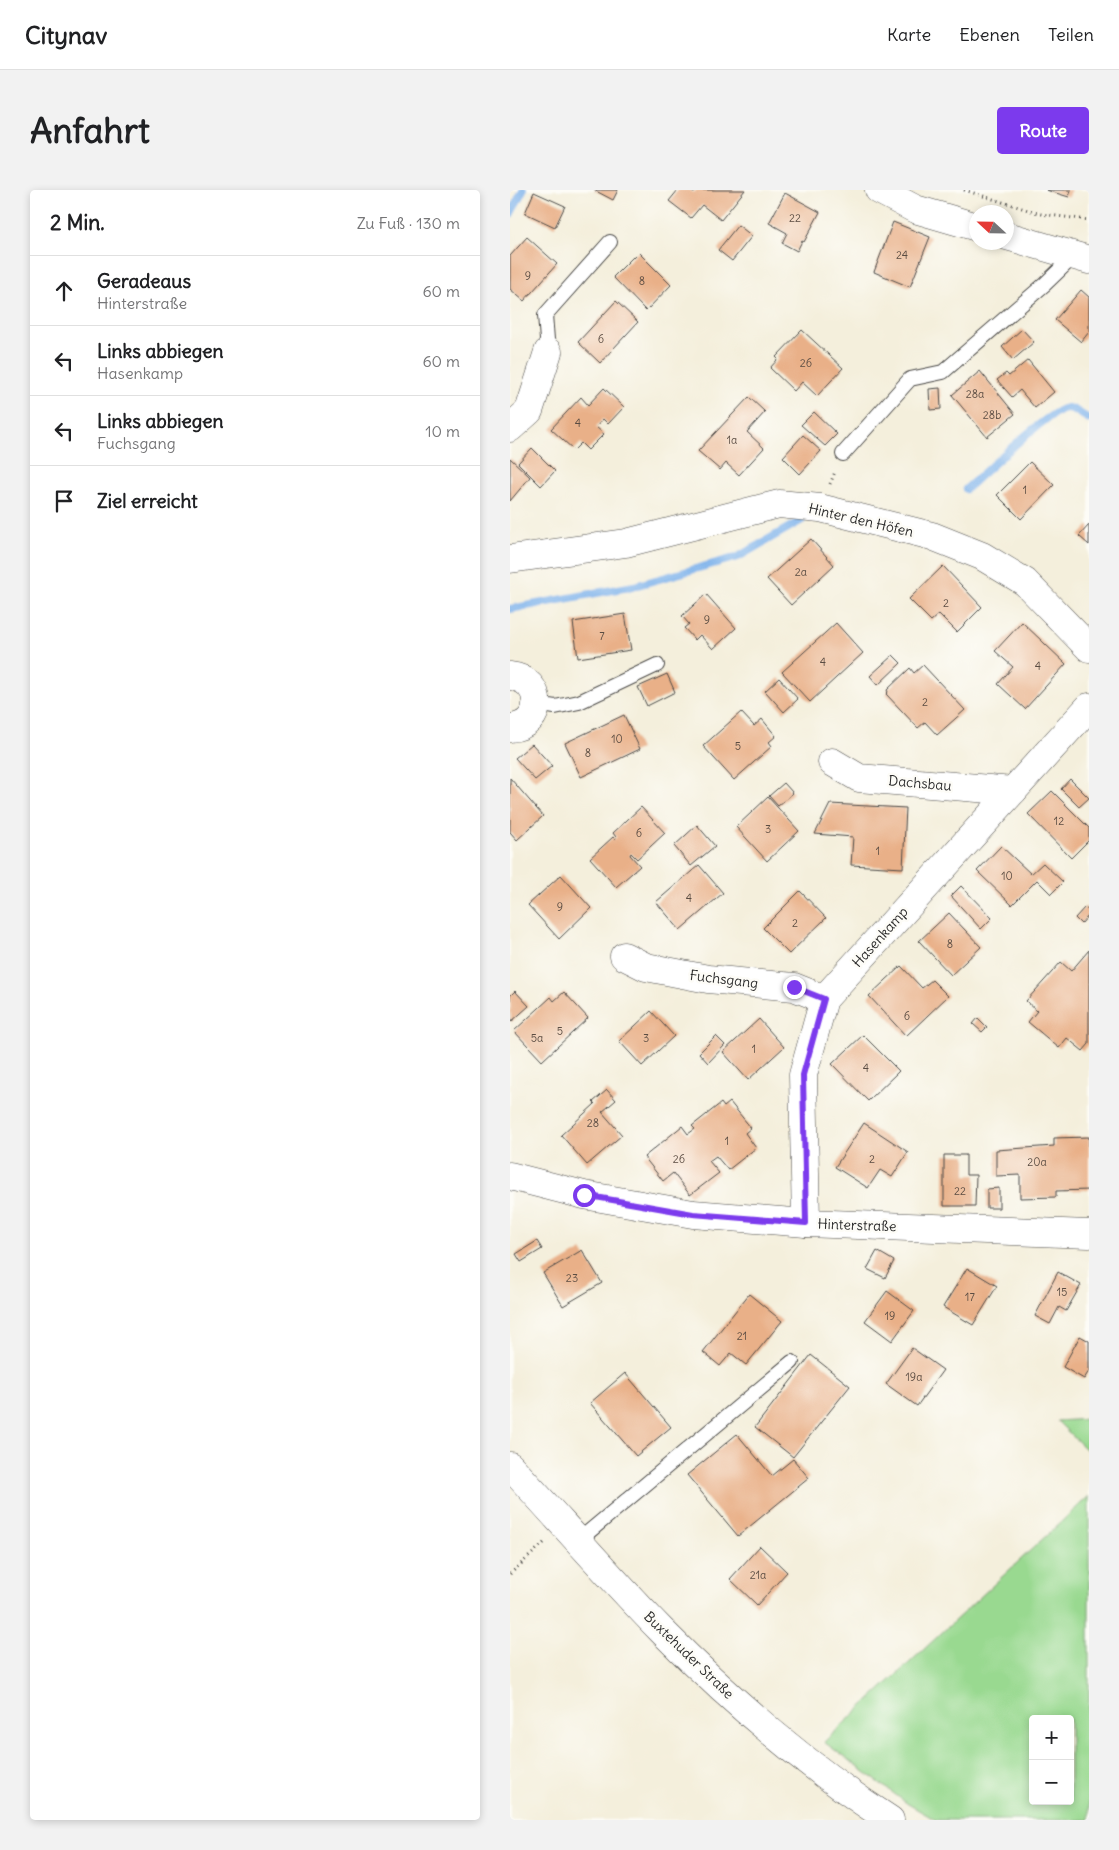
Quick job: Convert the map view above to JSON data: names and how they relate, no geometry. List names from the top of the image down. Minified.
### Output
{"streets":{"street":["Hinter den Höfen","Dachsbau","Hasenkamp","Fuchsgang","Hinterstraße","Buxtehuder Straße"]},"crossings":[["Dachsbau","Hasenkamp"],["Hasenkamp","Fuchsgang"],["Hasenkamp","Hinterstraße"]],"house_numbers":["22","24","9","8","6","26","28a","28b","4","1a","1","2a","2","9","7","4","4","2","10","5","8","12","3","6","1","10","4","9","2","8","6","5","5a","3","1","4","28","1","26","2","20a","22","23","15","17","19","21","19a","21a"],"north":"left","page":{"header":"Citynav","nav":["Karte","Ebenen","Teilen"],"buttons":"Route","title":"Anfahrt","heading":["2 Min.","Zu Fuß · 130 m"],"list":[["Geradeaus","Hinterstraße","60 m"],["Links abbiegen","Hasenkamp","60 m"],["Links abbiegen","Fuchsgang","10 m"],"Ziel erreicht"],"map_buttons":["+","−"]}}
